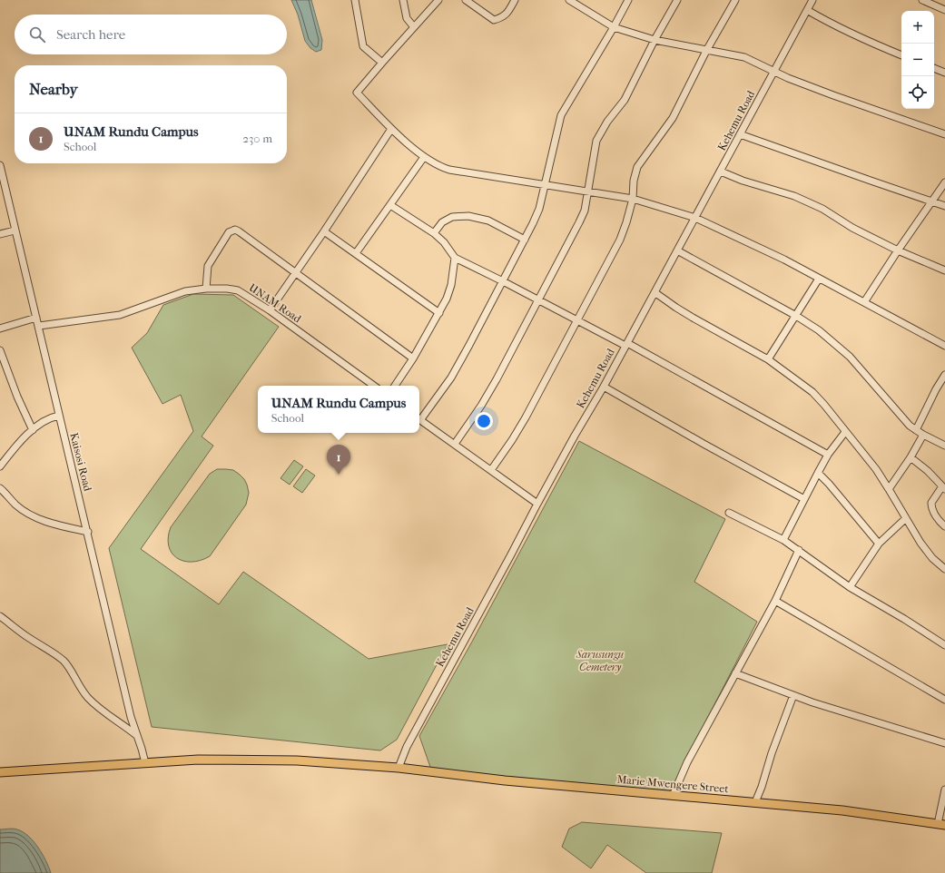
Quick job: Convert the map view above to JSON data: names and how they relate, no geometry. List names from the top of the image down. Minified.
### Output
{"streets":{"main road":["Marie Mwengere Street"],"street":["Kehemu Road","UNAM Road","Kaisosi Road"]},"crossings":[["Kehemu Road","Marie Mwengere Street"],["UNAM Road","Kaisosi Road"],["Kaisosi Road","Marie Mwengere Street"]],"parks":["Sarusungu Cemetery"],"page":{"map_buttons":["+","−"],"search":"Search here","heading":"Nearby","list":[{"mark":"1","name":"UNAM Rundu Campus","note":"School","value":"230 m"}],"popup":["UNAM Rundu Campus","School"],"pins":"1"}}
